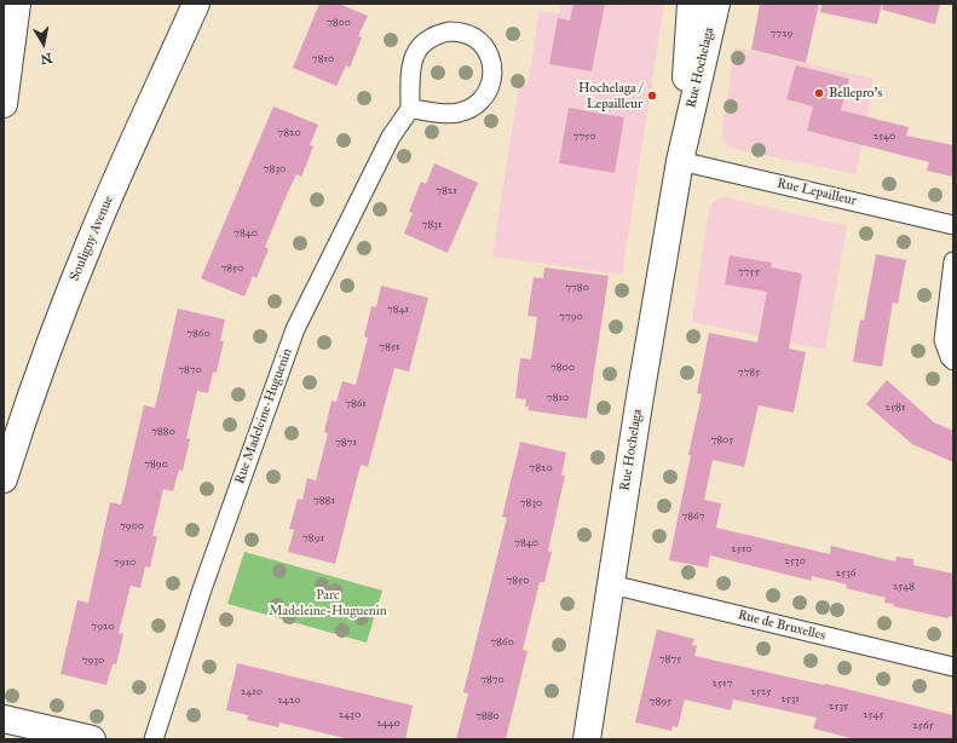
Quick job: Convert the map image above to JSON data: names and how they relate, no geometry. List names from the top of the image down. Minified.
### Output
{"streets":{"main road":["Rue Hochelaga","Souligny Avenue"],"street":["Rue Lepailleur","Rue Madeleine-Huguenin","Rue de Bruxelles"]},"crossings":[["Rue Hochelaga","Rue Lepailleur"],["Rue Hochelaga","Rue de Bruxelles"]],"parks":["Parc Madeleine-Huguenin"],"places":["Bellepro's","Hochelaga / Lepailleur"],"house_numbers":["7800","7729","7810","7820","7750","2540","7830","7821","7831","7840","7850","7755","7780","7841","7790","7860","7851","7800","7870","7785","7810","7861","2581","7880","7805","7871","7890","7820","7881","7830","7867","7900","7891","7840","2510","2530","7910","2536","7850","2548","7920","7860","7875","7930","7870","2517","2410","2525","2531","2420","7895","2535","2430","2545","7880","2440","2565"],"north":"bottom"}
